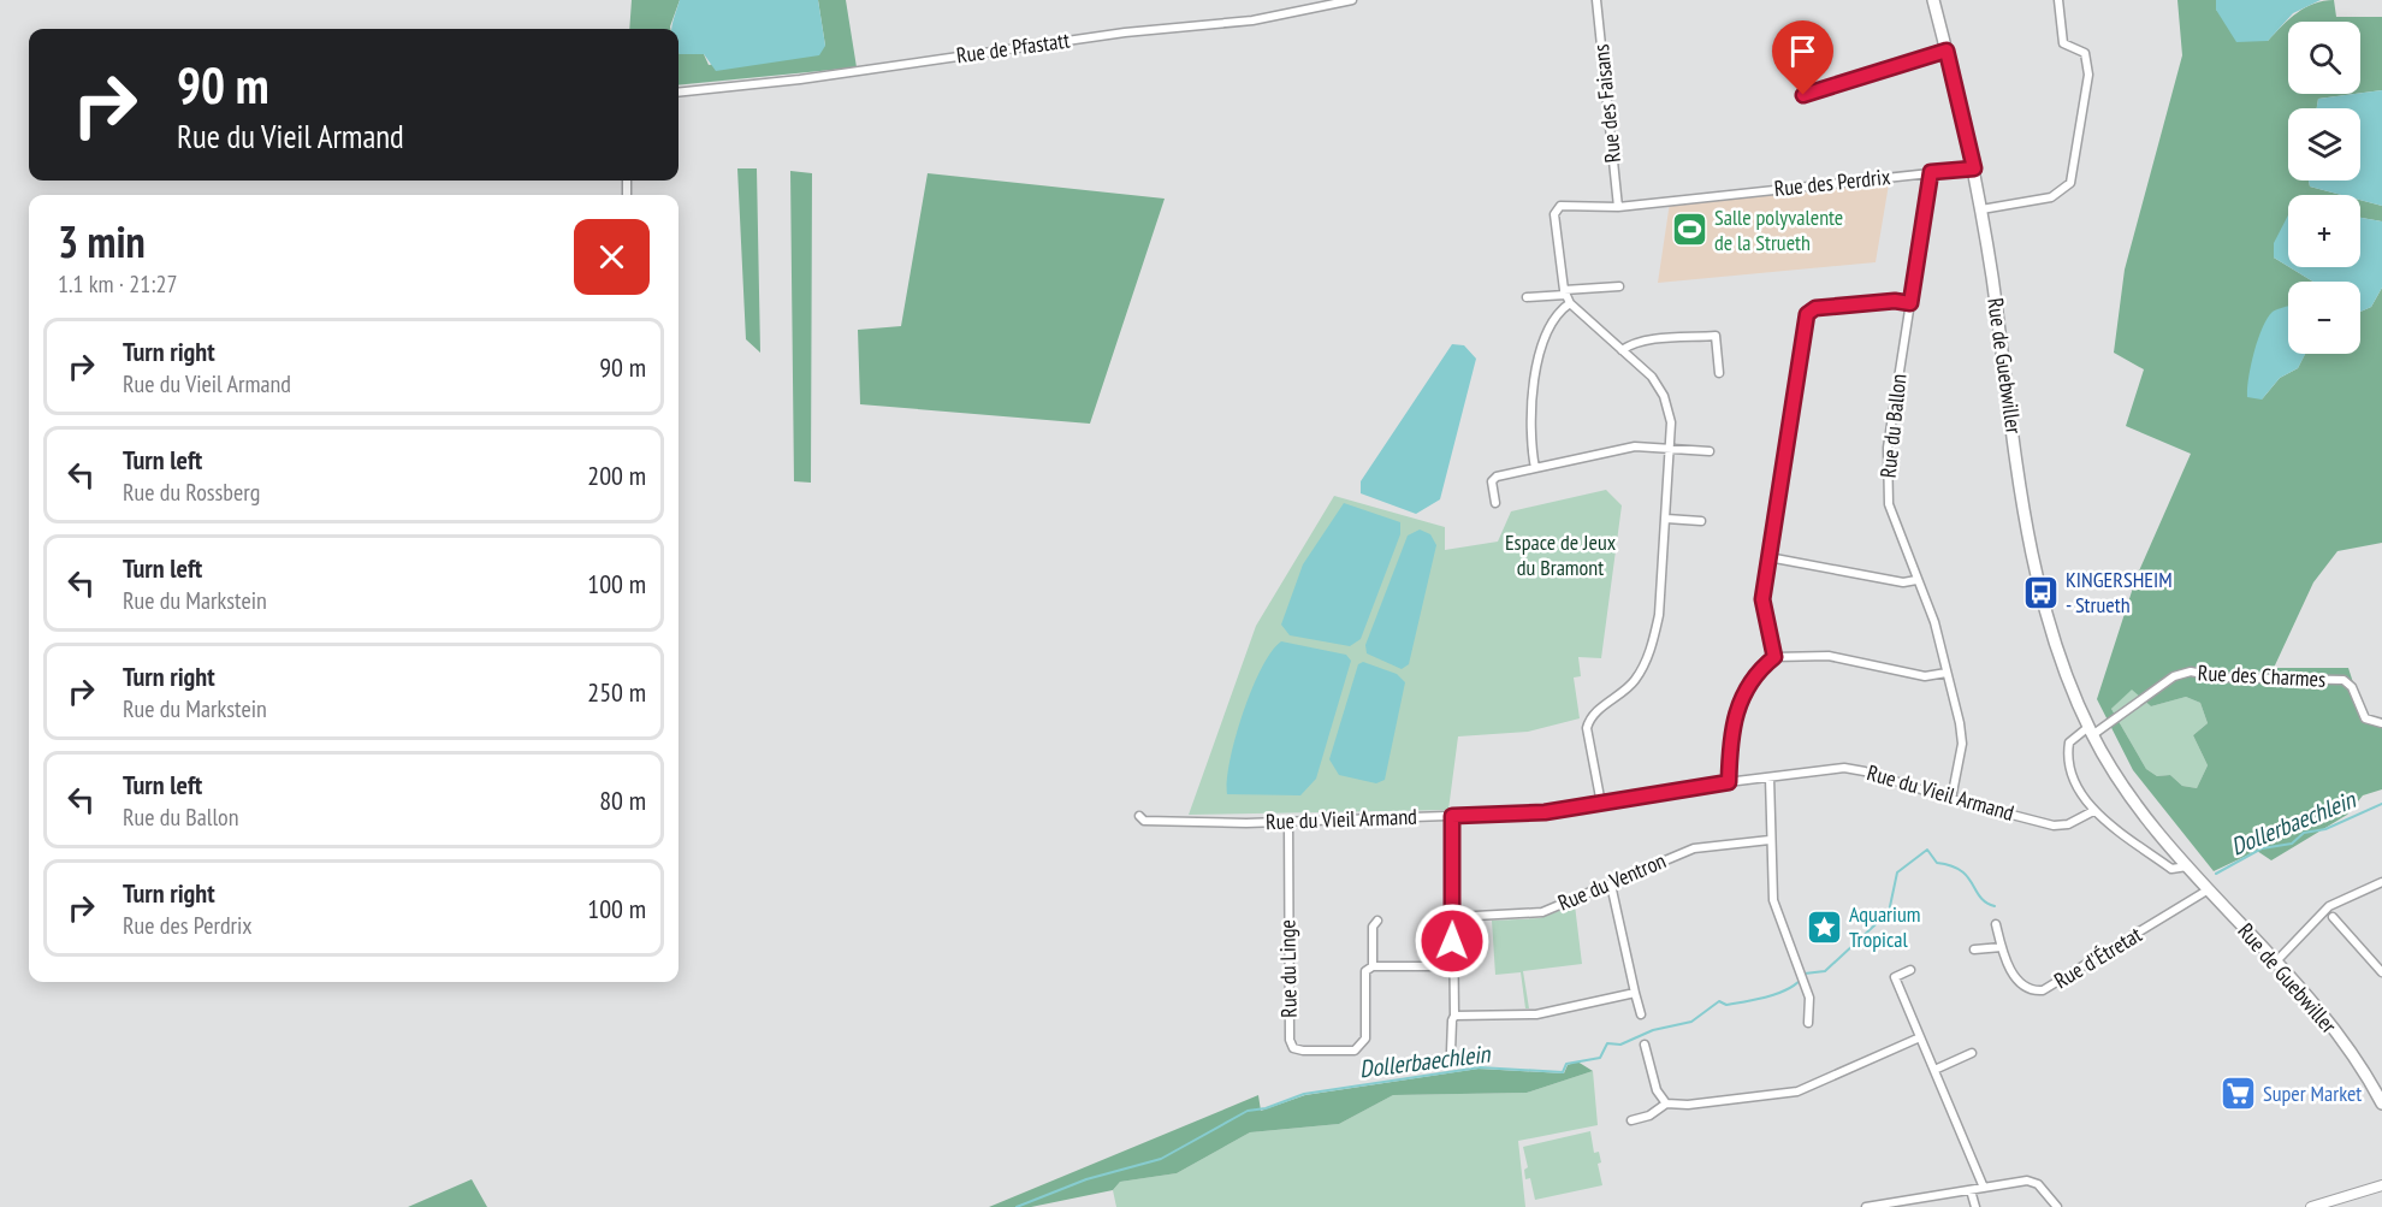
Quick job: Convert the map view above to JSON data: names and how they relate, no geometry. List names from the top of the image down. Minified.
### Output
{"streets":{"main road":["Rue de Guebwiller"],"street":["Rue de Pfastatt","Rue des Faisans","Rue des Perdrix","Rue du Ballon","Rue des Charmes","Rue du Vieil Armand","Rue du Ventron","Rue d'Étretat","Rue du Linge"]},"crossings":[["Rue des Faisans","Rue des Perdrix"],["Rue des Perdrix","Rue de Guebwiller"],["Rue des Perdrix","Rue du Ballon"],["Rue de Guebwiller","Rue des Charmes"],["Rue de Guebwiller","Rue d'Étretat"],["Rue du Ballon","Rue du Vieil Armand"],["Rue du Vieil Armand","Rue du Linge"]],"water":["Dollerbaechlein"],"parks":["Espace de Jeux du Bramont"],"places":{"sports":["Salle polyvalente de la Strueth"],"bus stop":["KINGERSHEIM - Strueth"],"place":["Aquarium Tropical"],"supermarket":["Super Market"]},"page":{"map_buttons":["+","−"],"turn":["90 m","Rue du Vieil Armand"],"heading":["3 min","1.1 km · 21:27"],"list":[{"name":"Turn right","note":"Rue du Vieil Armand","value":"90 m"},{"name":"Turn left","note":"Rue du Rossberg","value":"200 m"},{"name":"Turn left","note":"Rue du Markstein","value":"100 m"},{"name":"Turn right","note":"Rue du Markstein","value":"250 m"},{"name":"Turn left","note":"Rue du Ballon","value":"80 m"},{"name":"Turn right","note":"Rue des Perdrix","value":"100 m"}]}}
